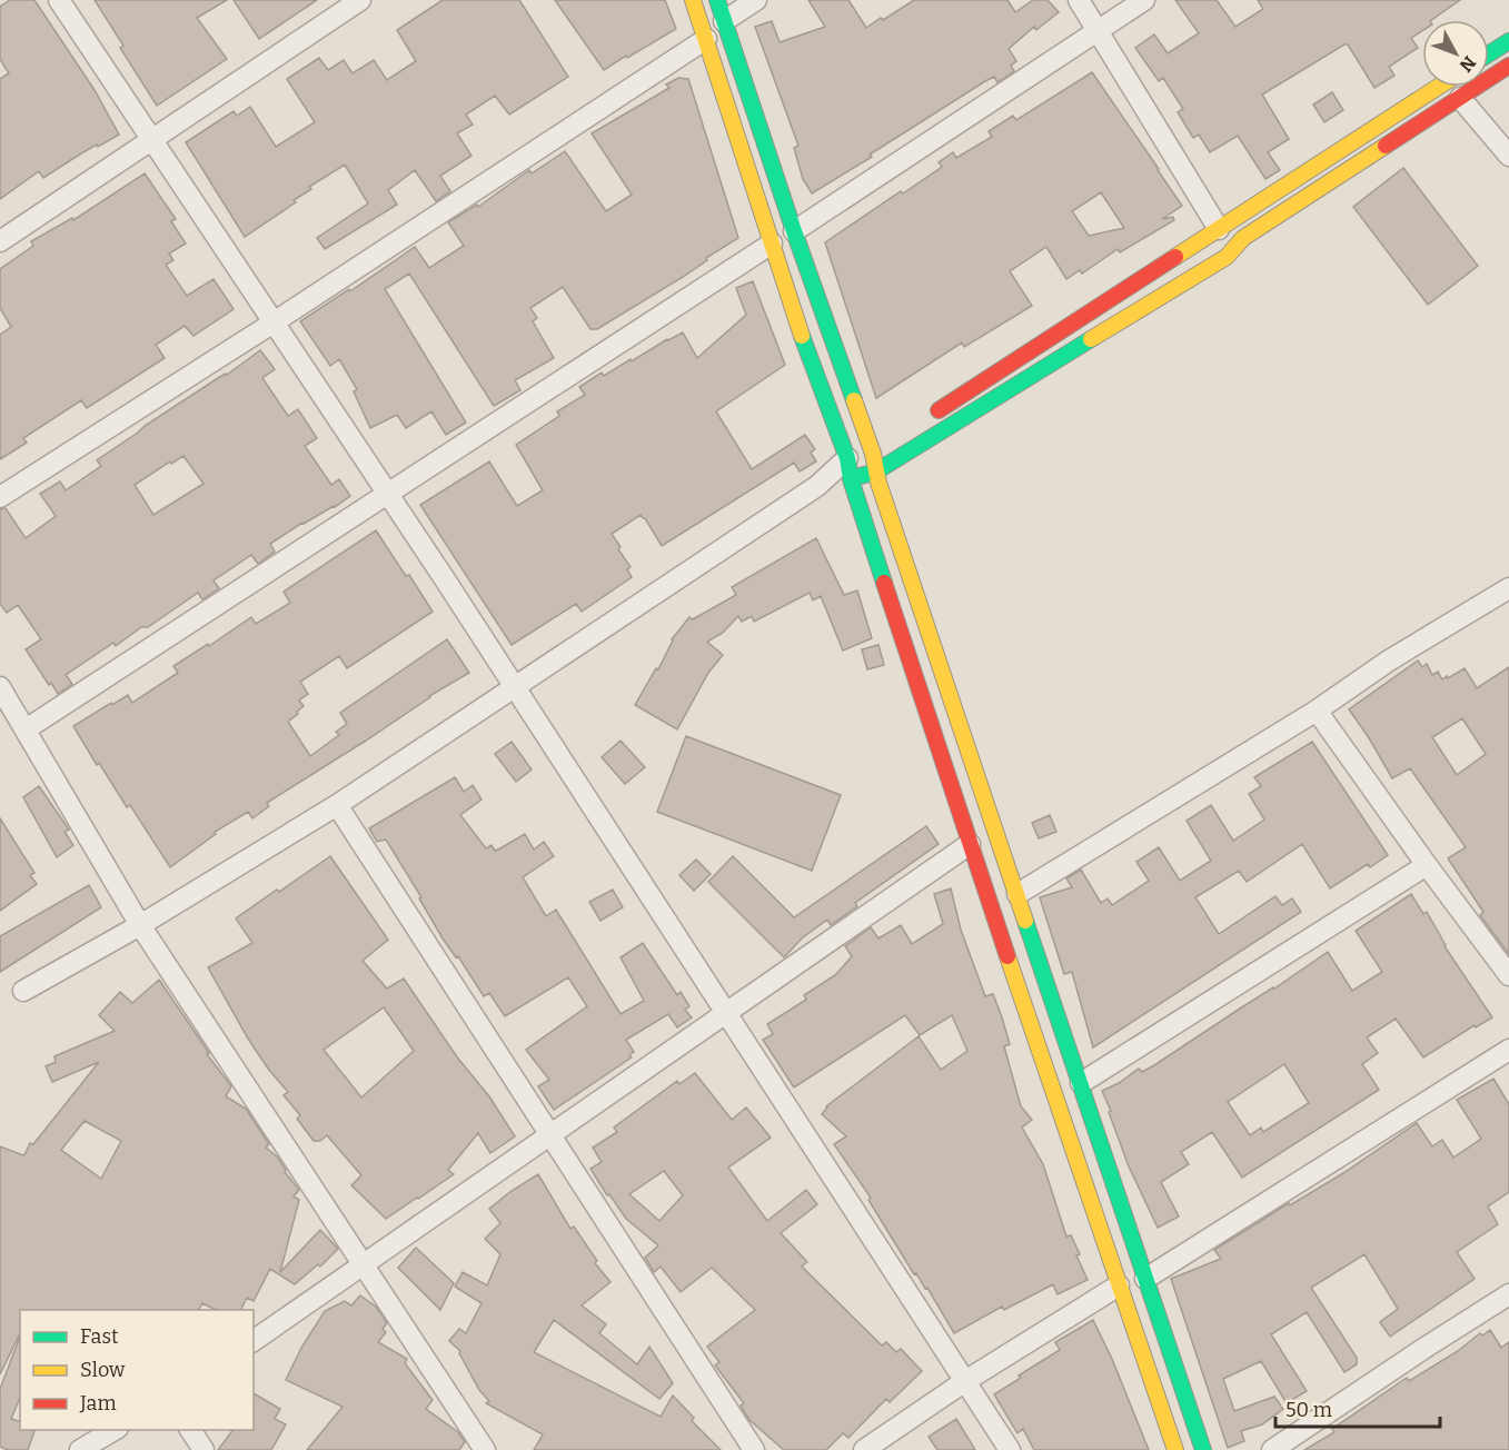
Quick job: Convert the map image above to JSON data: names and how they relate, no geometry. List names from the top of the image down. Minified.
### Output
{"legend":["Fast","Slow","Jam"],"scale_bar":"50 m","north":"bottom right"}
